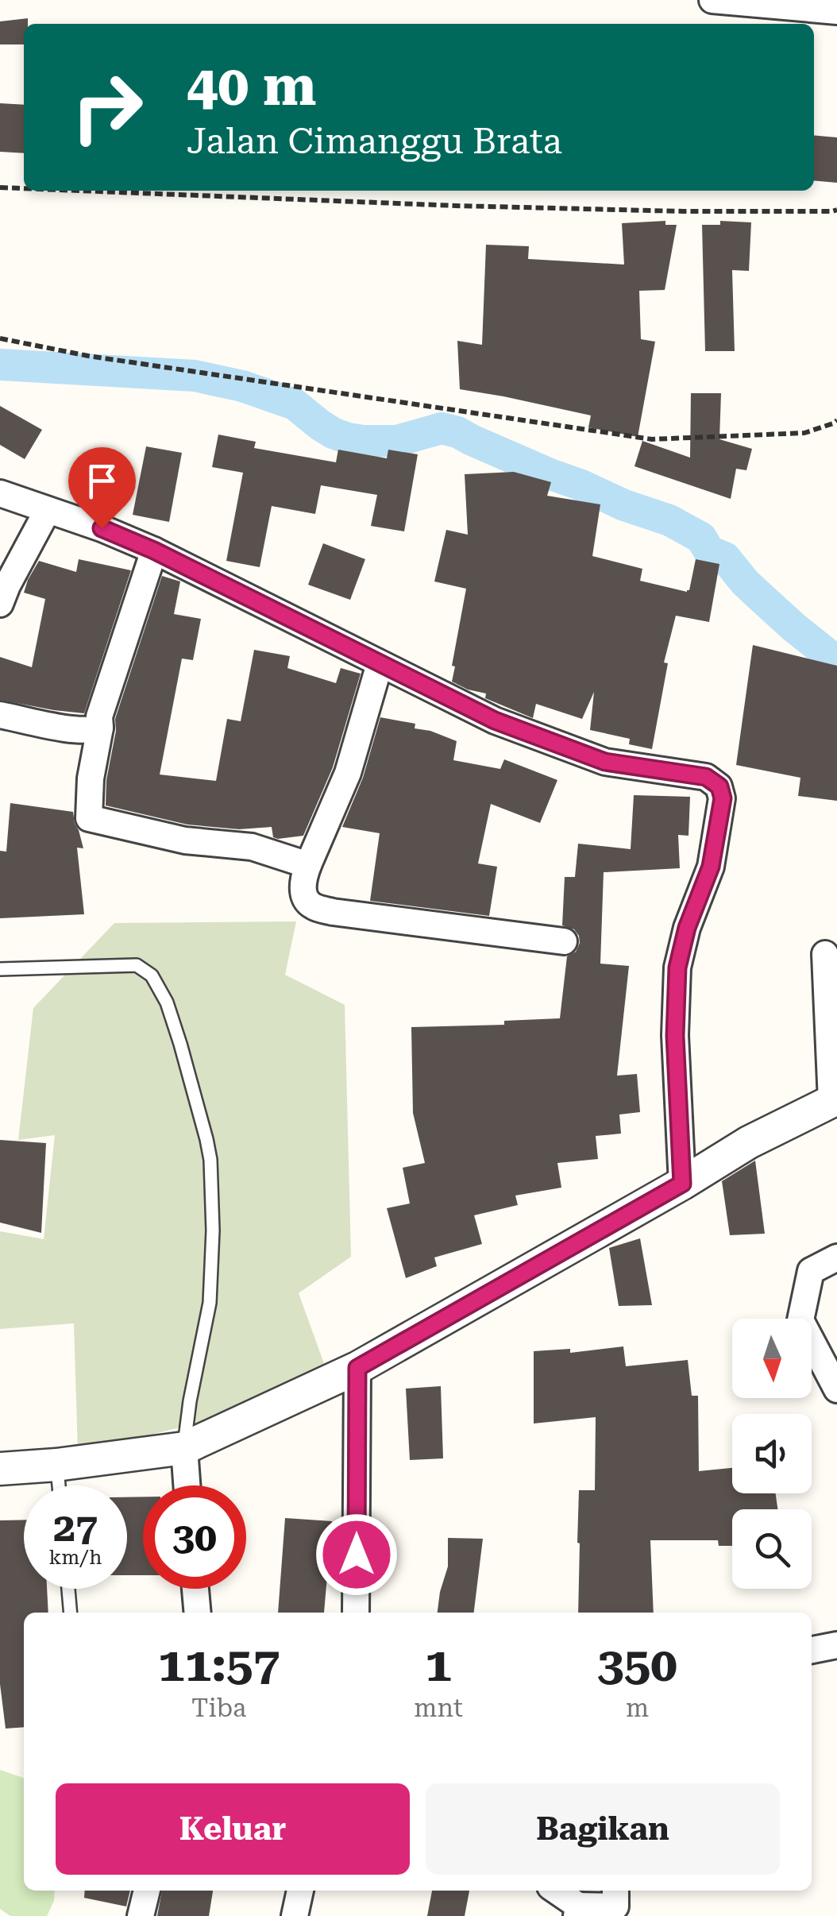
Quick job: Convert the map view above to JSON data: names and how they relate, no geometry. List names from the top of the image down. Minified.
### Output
{"north":"bottom","page":{"turn":["40 m","Jalan Cimanggu Brata"],"speed":"27 km/h","limit":"30","eta":["11:57","Tiba","1","mnt","350","m"],"buttons":["Keluar","Bagikan"]}}
